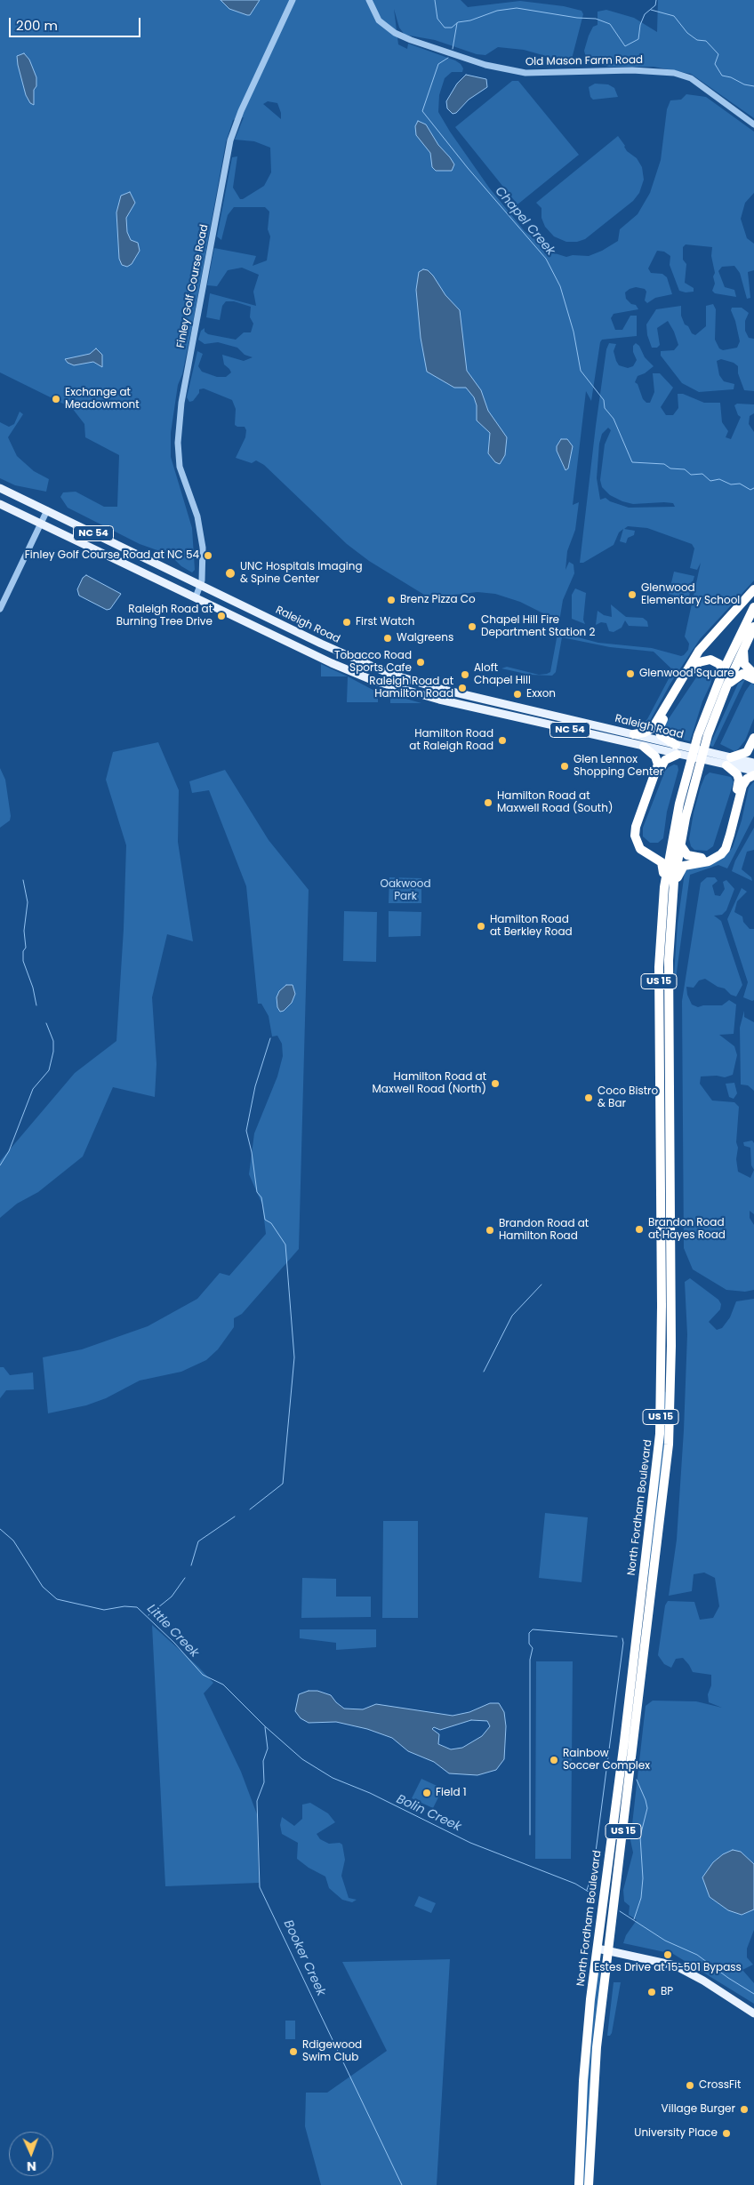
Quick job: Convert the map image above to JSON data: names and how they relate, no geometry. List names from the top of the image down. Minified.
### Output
{"streets":{"highway":["US 15","North Fordham Boulevard"],"main road":["NC 54","Raleigh Road"],"street":["Old Mason Farm Road","Finley Golf Course Road"]},"crossings":[["Finley Golf Course Road","Raleigh Road"],["US 15","North Fordham Boulevard"]],"water":["Chapel Creek","Little Creek","Bolin Creek","Booker Creek"],"parks":["Oakwood Park"],"places":["Exchange at Meadowmont","Finley Golf Course Road at NC 54","UNC Hospitals Imaging & Spine Center","Glenwood Elementary School","Brenz Pizza Co","Raleigh Road at Burning Tree Drive","First Watch","Chapel Hill Fire Department Station 2","Walgreens","Tobacco Road Sports Cafe","Glenwood Square","Aloft Chapel Hill","Raleigh Road at Hamilton Road","Exxon","Hamilton Road at Raleigh Road","Glen Lennox Shopping Center","Hamilton Road at Maxwell Road (South)","Hamilton Road at Berkley Road","Hamilton Road at Maxwell Road (North)","Coco Bistro & Bar","Brandon Road at Hayes Road","Brandon Road at Hamilton Road","Rainbow Soccer Complex","Field 1","Estes Drive at 15-501 Bypass","BP","Rdigewood Swim Club","CrossFit","Village Burger","University Place"],"scale_bar":"200 m","north":"bottom"}
